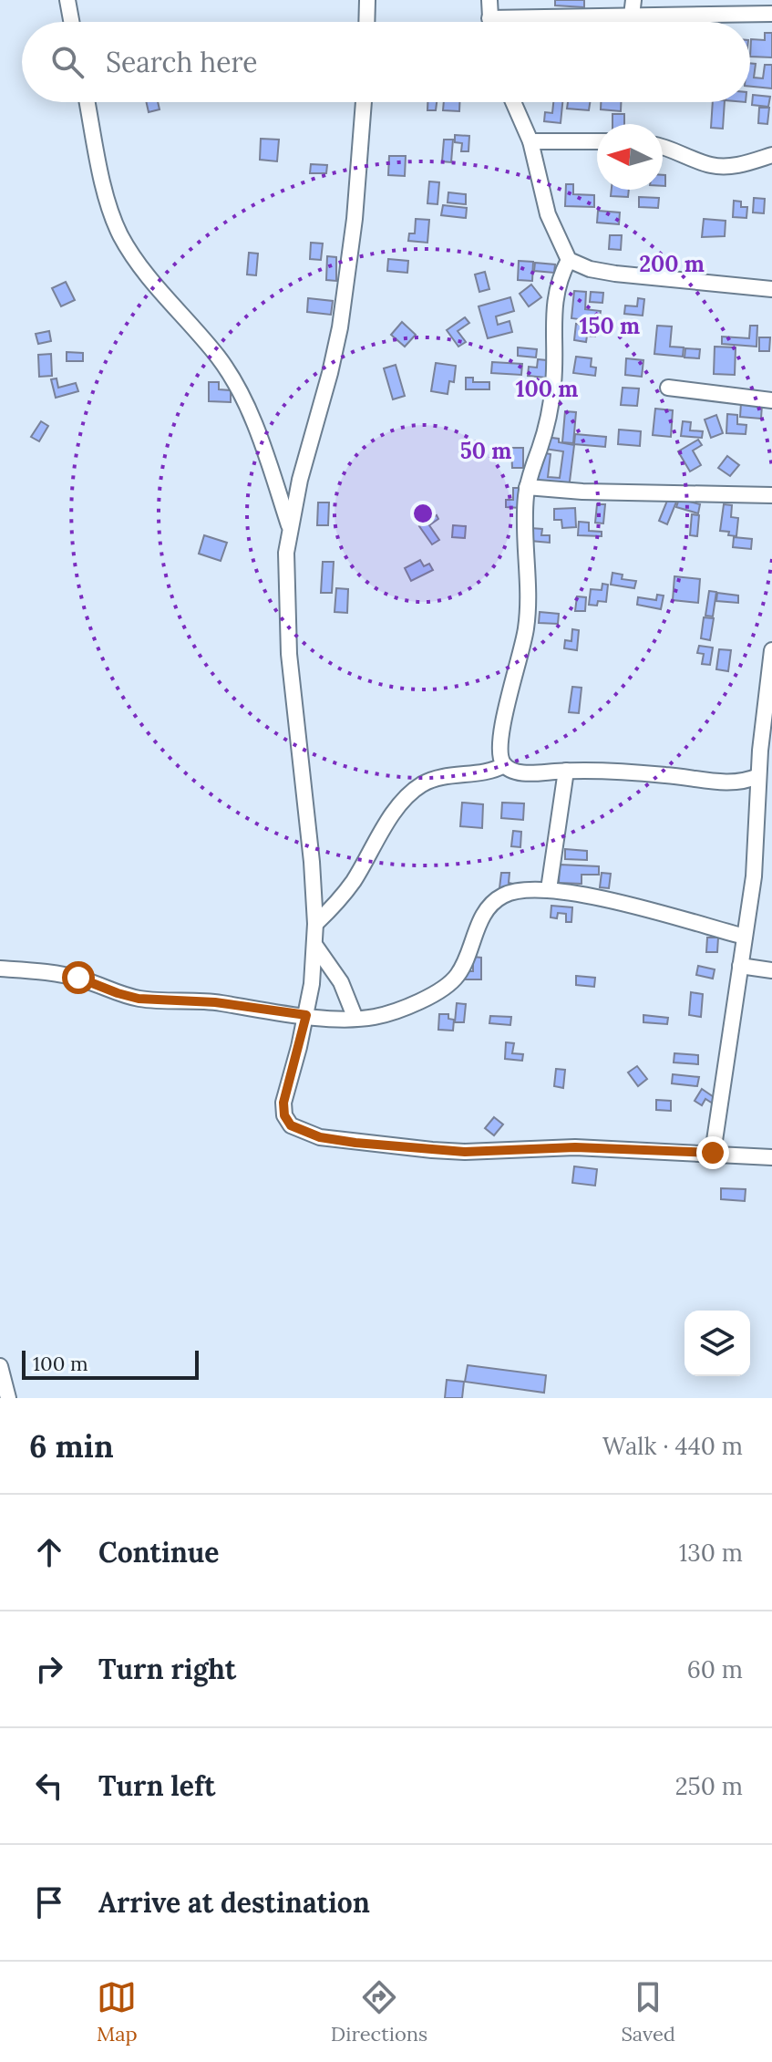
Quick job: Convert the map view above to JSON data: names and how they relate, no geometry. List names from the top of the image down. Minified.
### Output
{"scale_bar":"100 m","north":"left","page":{"search":"Search here","scale":"100 m","heading":["6 min","Walk · 440 m"],"list":[["Continue","130 m"],["Turn right","60 m"],["Turn left","250 m"],"Arrive at destination"],"nav":["Map","Directions","Saved"]},"rings":["200 m","150 m","100 m","50 m"]}
